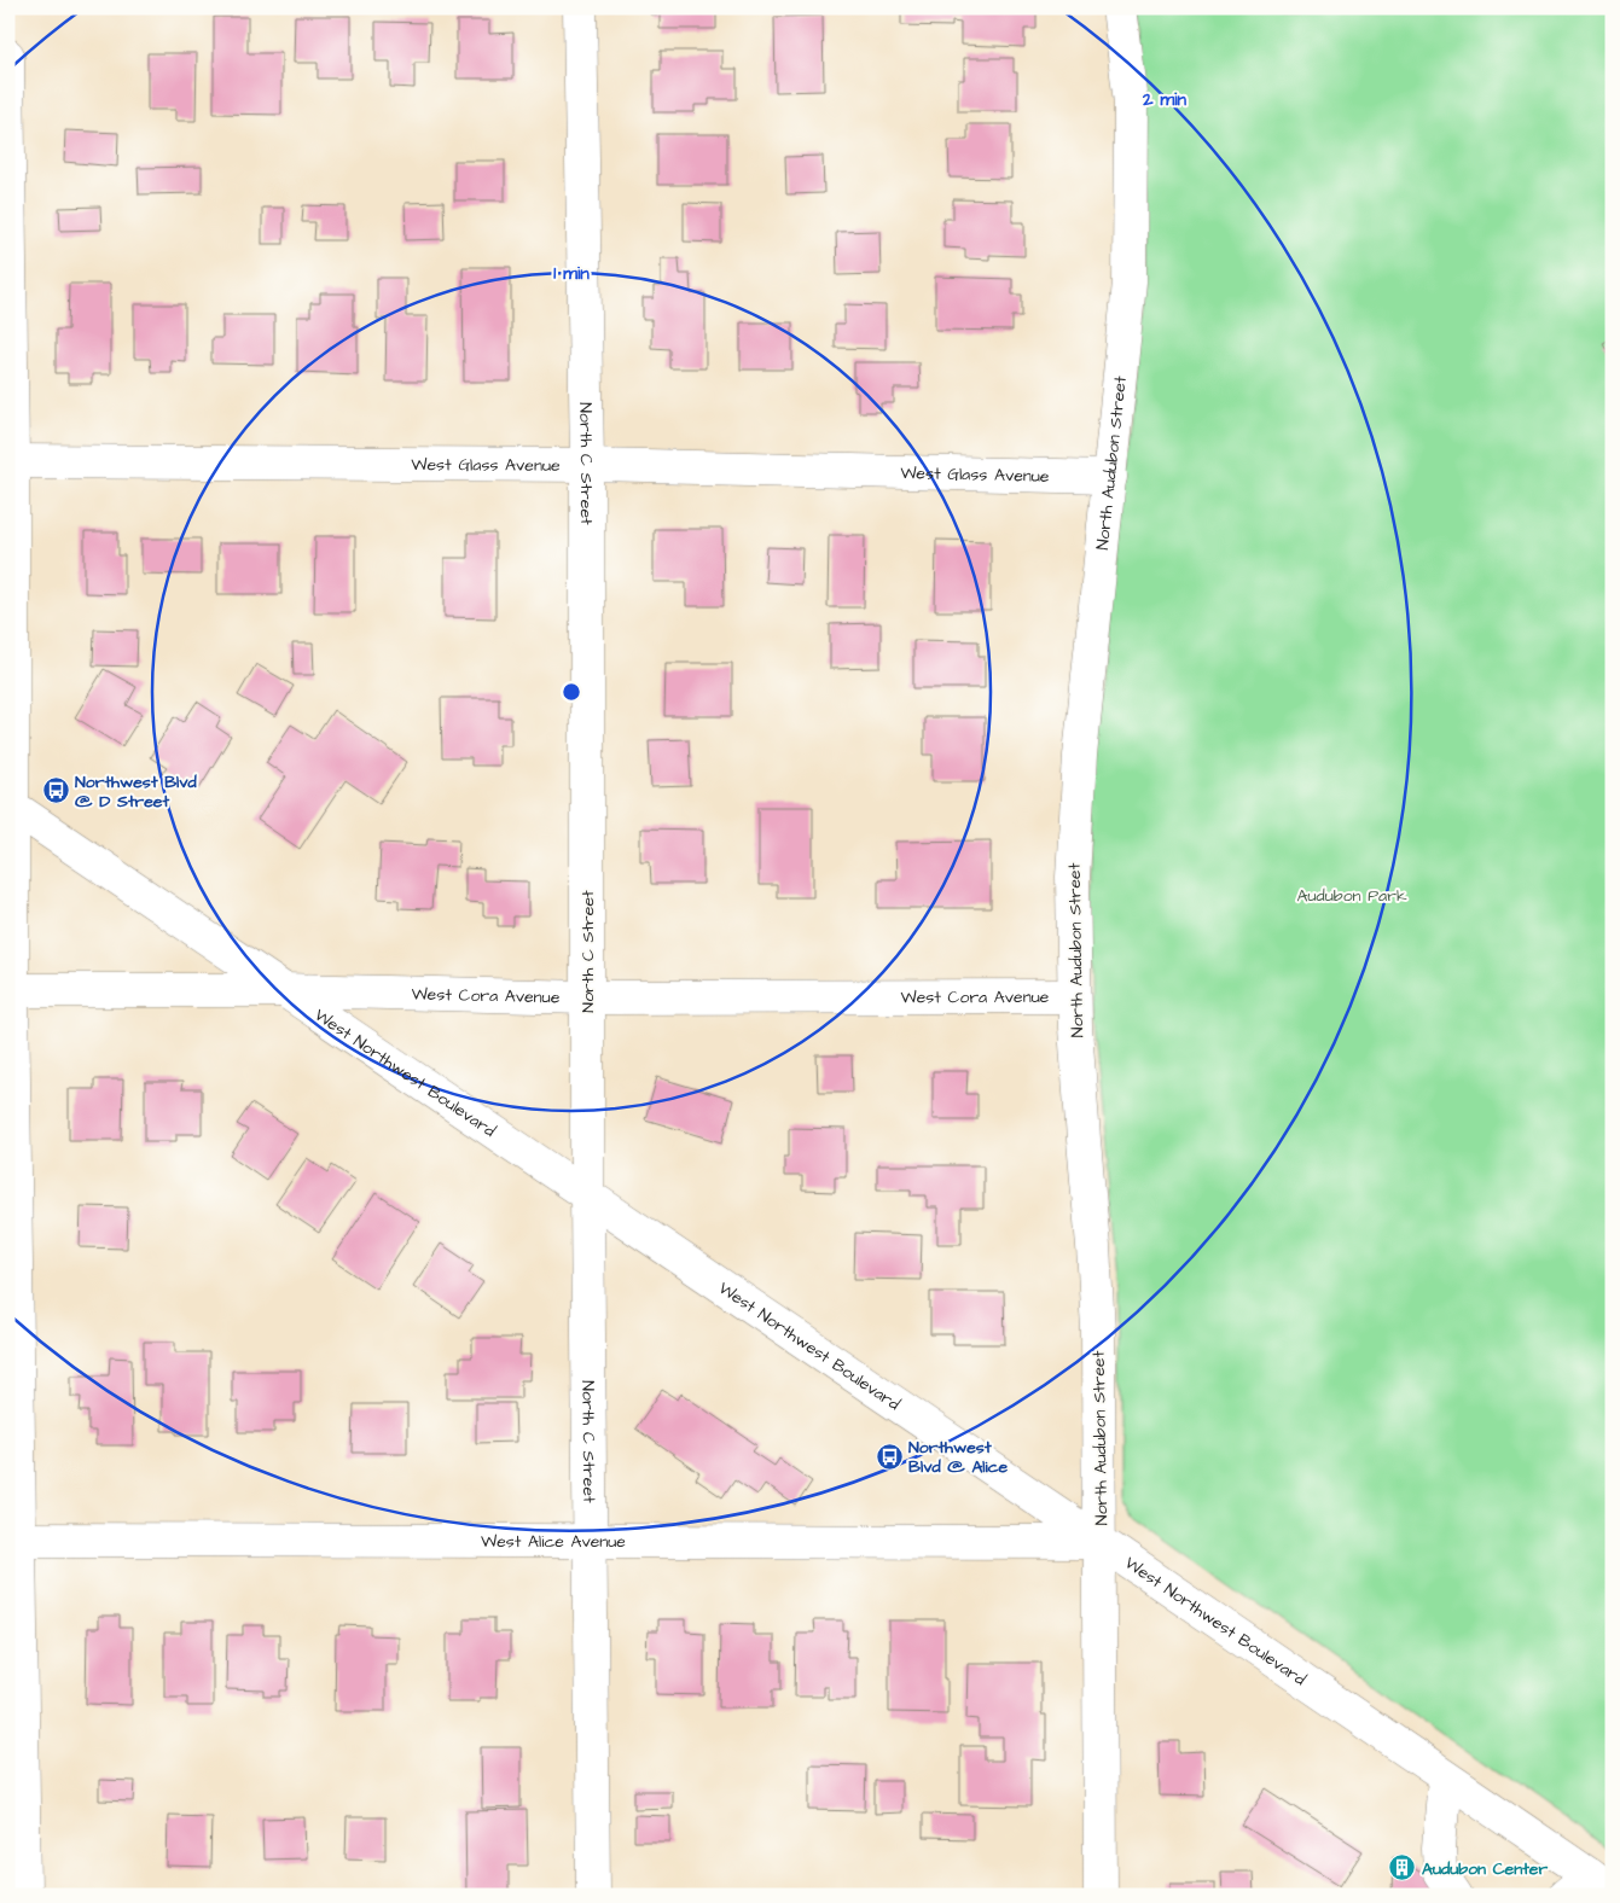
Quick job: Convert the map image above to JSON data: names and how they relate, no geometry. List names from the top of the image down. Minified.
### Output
{"streets":{"street":["North C Street","North Audubon Street","West Glass Avenue","West Cora Avenue","West Northwest Boulevard","West Alice Avenue"]},"crossings":[["North C Street","West Glass Avenue"],["North C Street","West Cora Avenue"],["North C Street","West Northwest Boulevard"],["North C Street","West Alice Avenue"],["North Audubon Street","West Glass Avenue"],["North Audubon Street","West Cora Avenue"],["North Audubon Street","West Northwest Boulevard"],["North Audubon Street","West Alice Avenue"],["West Cora Avenue","West Northwest Boulevard"],["West Northwest Boulevard","West Alice Avenue"]],"parks":["Audubon Park"],"places":{"bus stop":["Northwest Blvd @ D Street","Northwest Blvd @ Alice"],"building":["Audubon Center"]},"rings":["2 min","1 min"]}
